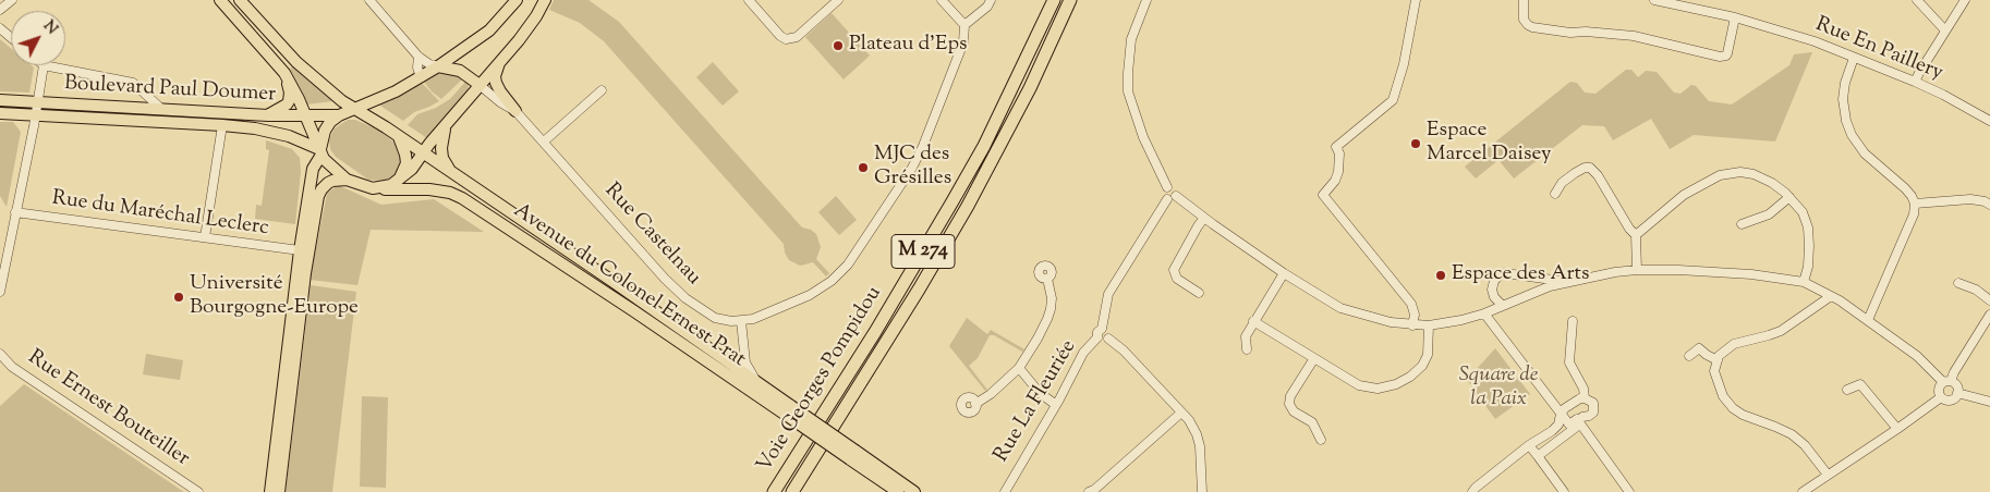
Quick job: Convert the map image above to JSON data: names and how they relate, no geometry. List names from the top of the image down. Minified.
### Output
{"streets":{"highway":["M 274","Voie Georges Pompidou"],"main road":["Boulevard Paul Doumer","Avenue du Colonel Ernest Prat"],"street":["Rue En Paillery","Rue du Maréchal Leclerc","Rue Castelnau","Rue La Fleuriée","Rue Ernest Bouteiller"]},"crossings":[["Boulevard Paul Doumer","Avenue du Colonel Ernest Prat"]],"parks":["Square de la Paix"],"places":["Plateau d'Eps","Espace Marcel Daisey","MJC des Grésilles","Espace des Arts","Université Bourgogne-Europe"],"north":"top right"}
